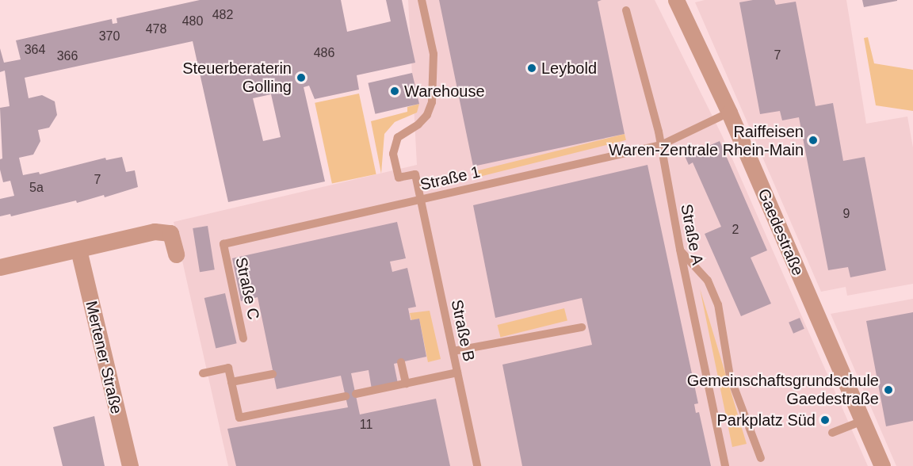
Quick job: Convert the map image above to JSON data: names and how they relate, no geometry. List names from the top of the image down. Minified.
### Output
{"streets":{"street":["Gaedestraße","Mertener Straße"],"lane":["Straße 1","Straße A","Straße C","Straße B"]},"crossings":[["Straße 1","Gaedestraße"],["Straße 1","Straße A"],["Straße 1","Straße C"],["Straße 1","Straße B"]],"places":["Leybold","Steuerberaterin Golling","Warehouse","Raiffeisen Waren-Zentrale Rhein-Main","Gemeinschaftsgrundschule Gaedestraße","Parkplatz Süd"],"house_numbers":["482","480","478","370","364","486","7","366","7","5a","9","2","11"]}
